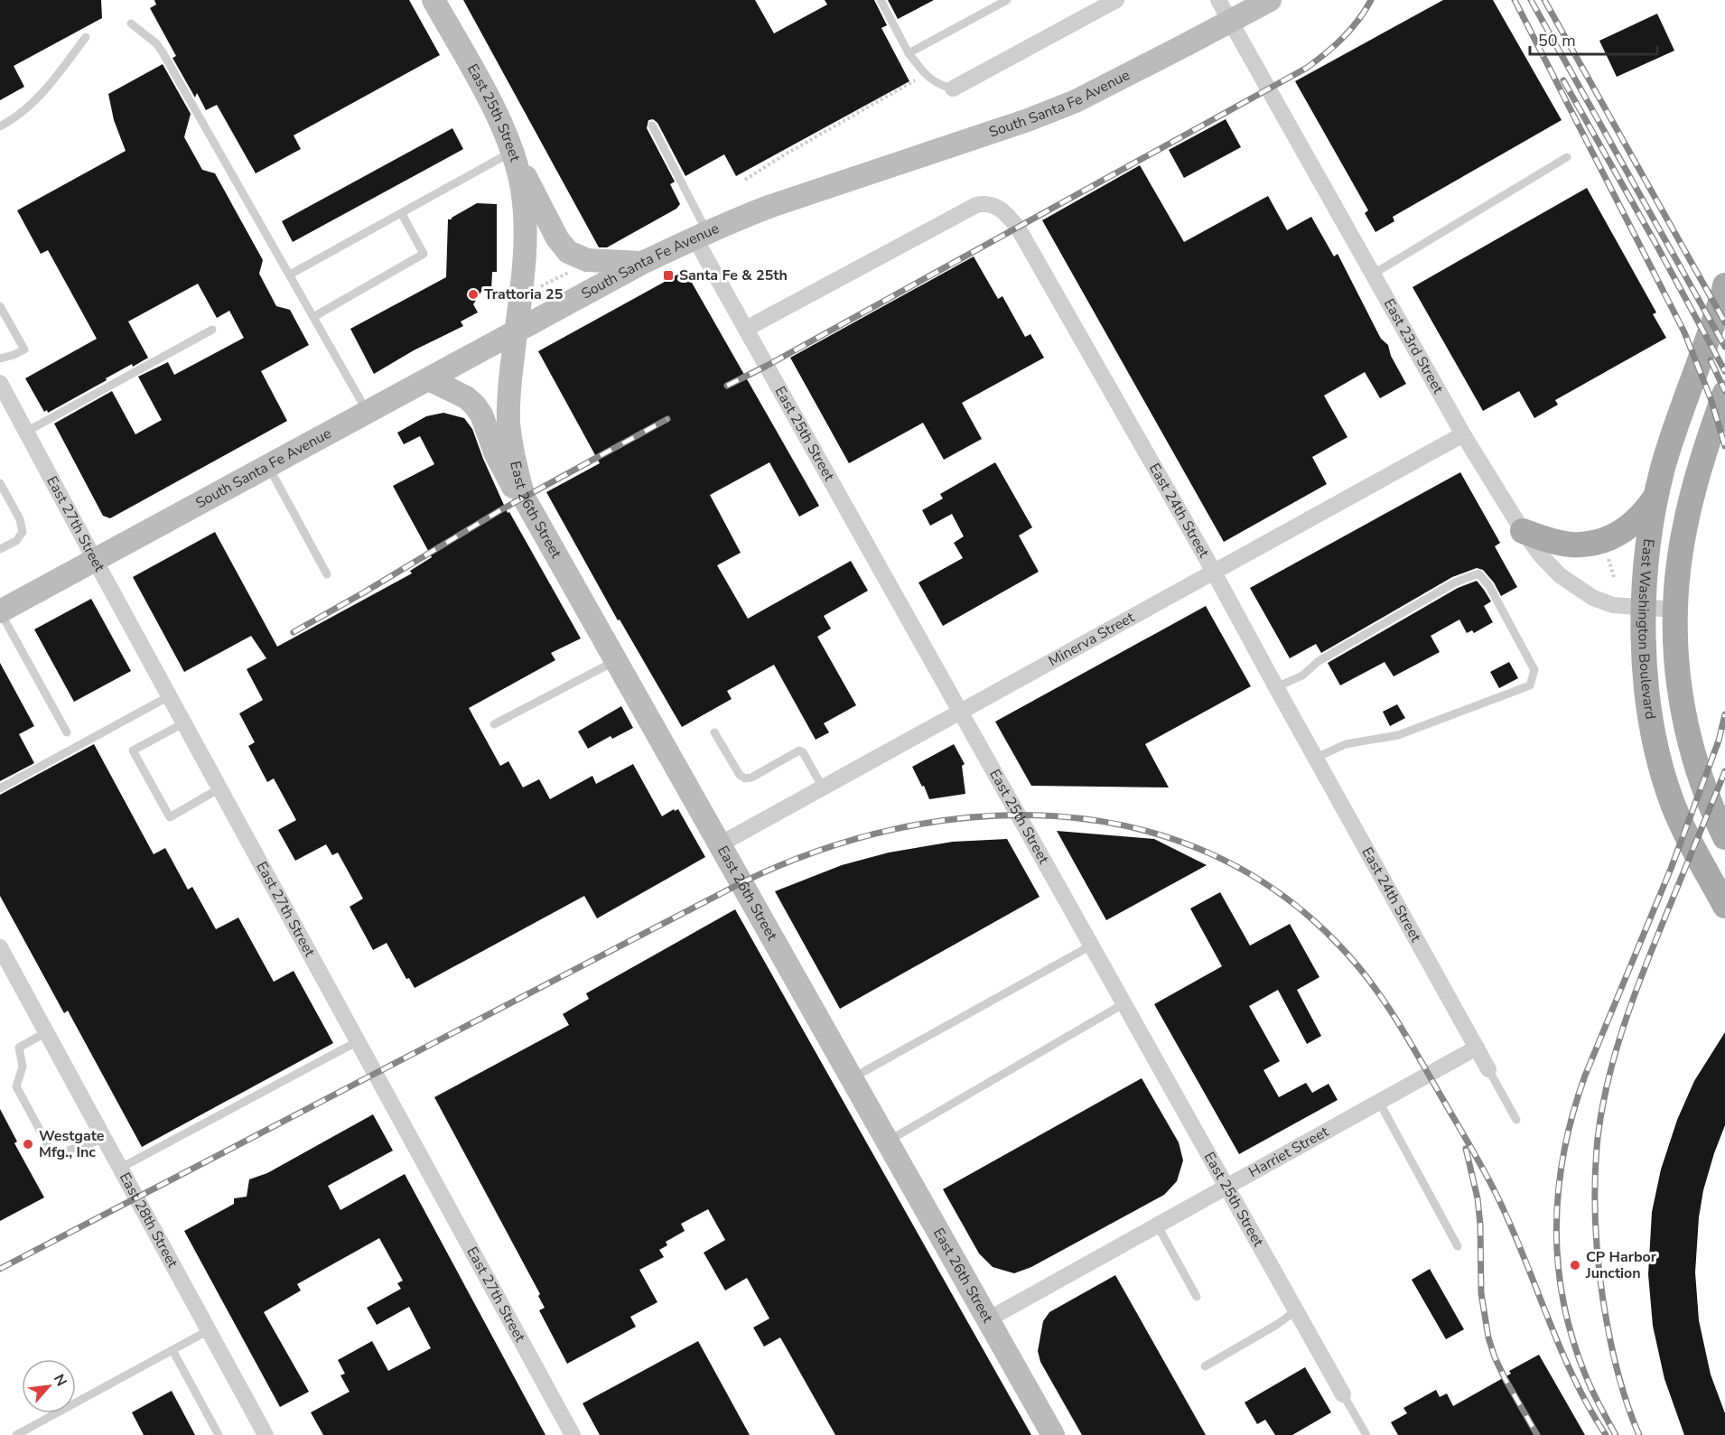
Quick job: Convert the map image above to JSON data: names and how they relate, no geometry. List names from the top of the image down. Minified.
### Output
{"streets":{"main road":["South Santa Fe Avenue","East 25th Street","East 26th Street","East Washington Boulevard"],"street":["East 23rd Street","East 24th Street","East 27th Street","Minerva Street","Harriet Street","East 28th Street"]},"crossings":[["South Santa Fe Avenue","East 25th Street"],["South Santa Fe Avenue","East 26th Street"],["South Santa Fe Avenue","East 27th Street"],["East 25th Street","East 26th Street"],["East 25th Street","East 24th Street"],["East 25th Street","Minerva Street"],["East 25th Street","Harriet Street"],["East 23rd Street","East Washington Boulevard"],["East 23rd Street","Minerva Street"],["East 26th Street","Minerva Street"],["East 26th Street","Harriet Street"],["East 24th Street","Minerva Street"],["East 24th Street","Harriet Street"]],"places":{"transit":["Santa Fe & 25th"],"other":["Trattoria 25","Westgate Mfg., Inc","CP Harbor Junction"]},"scale_bar":"50 m","north":"top right"}
